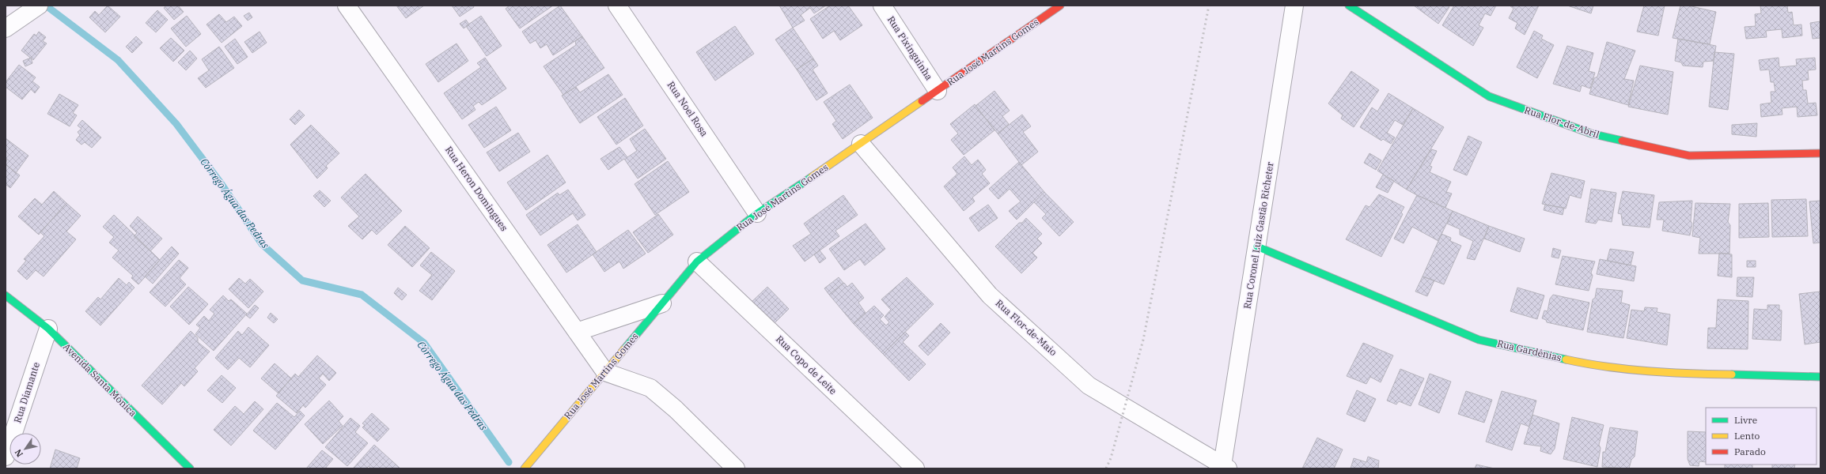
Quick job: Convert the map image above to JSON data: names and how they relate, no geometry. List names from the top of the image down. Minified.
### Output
{"streets":{"street":["Rua Pixinguinha","Rua José Martins Gomes","Rua Noel Rosa","Rua Flor-de-Abril","Rua Heron Domingues","Rua Coronel Luiz Gastão Richeter","Rua Flor-de-Maio","Rua Gardênias","Rua Copo de Leite","Avenida Santa Mônica","Rua Diamante"]},"crossings":[["Rua Pixinguinha","Rua José Martins Gomes"],["Rua José Martins Gomes","Rua Noel Rosa"],["Rua José Martins Gomes","Rua Heron Domingues"],["Rua José Martins Gomes","Rua Flor-de-Maio"],["Rua José Martins Gomes","Rua Copo de Leite"],["Rua Coronel Luiz Gastão Richeter","Rua Flor-de-Maio"],["Rua Coronel Luiz Gastão Richeter","Rua Gardênias"],["Avenida Santa Mônica","Rua Diamante"]],"water":["Córrego Água das Pedras"],"legend":["Livre","Lento","Parado"],"north":"bottom left"}
